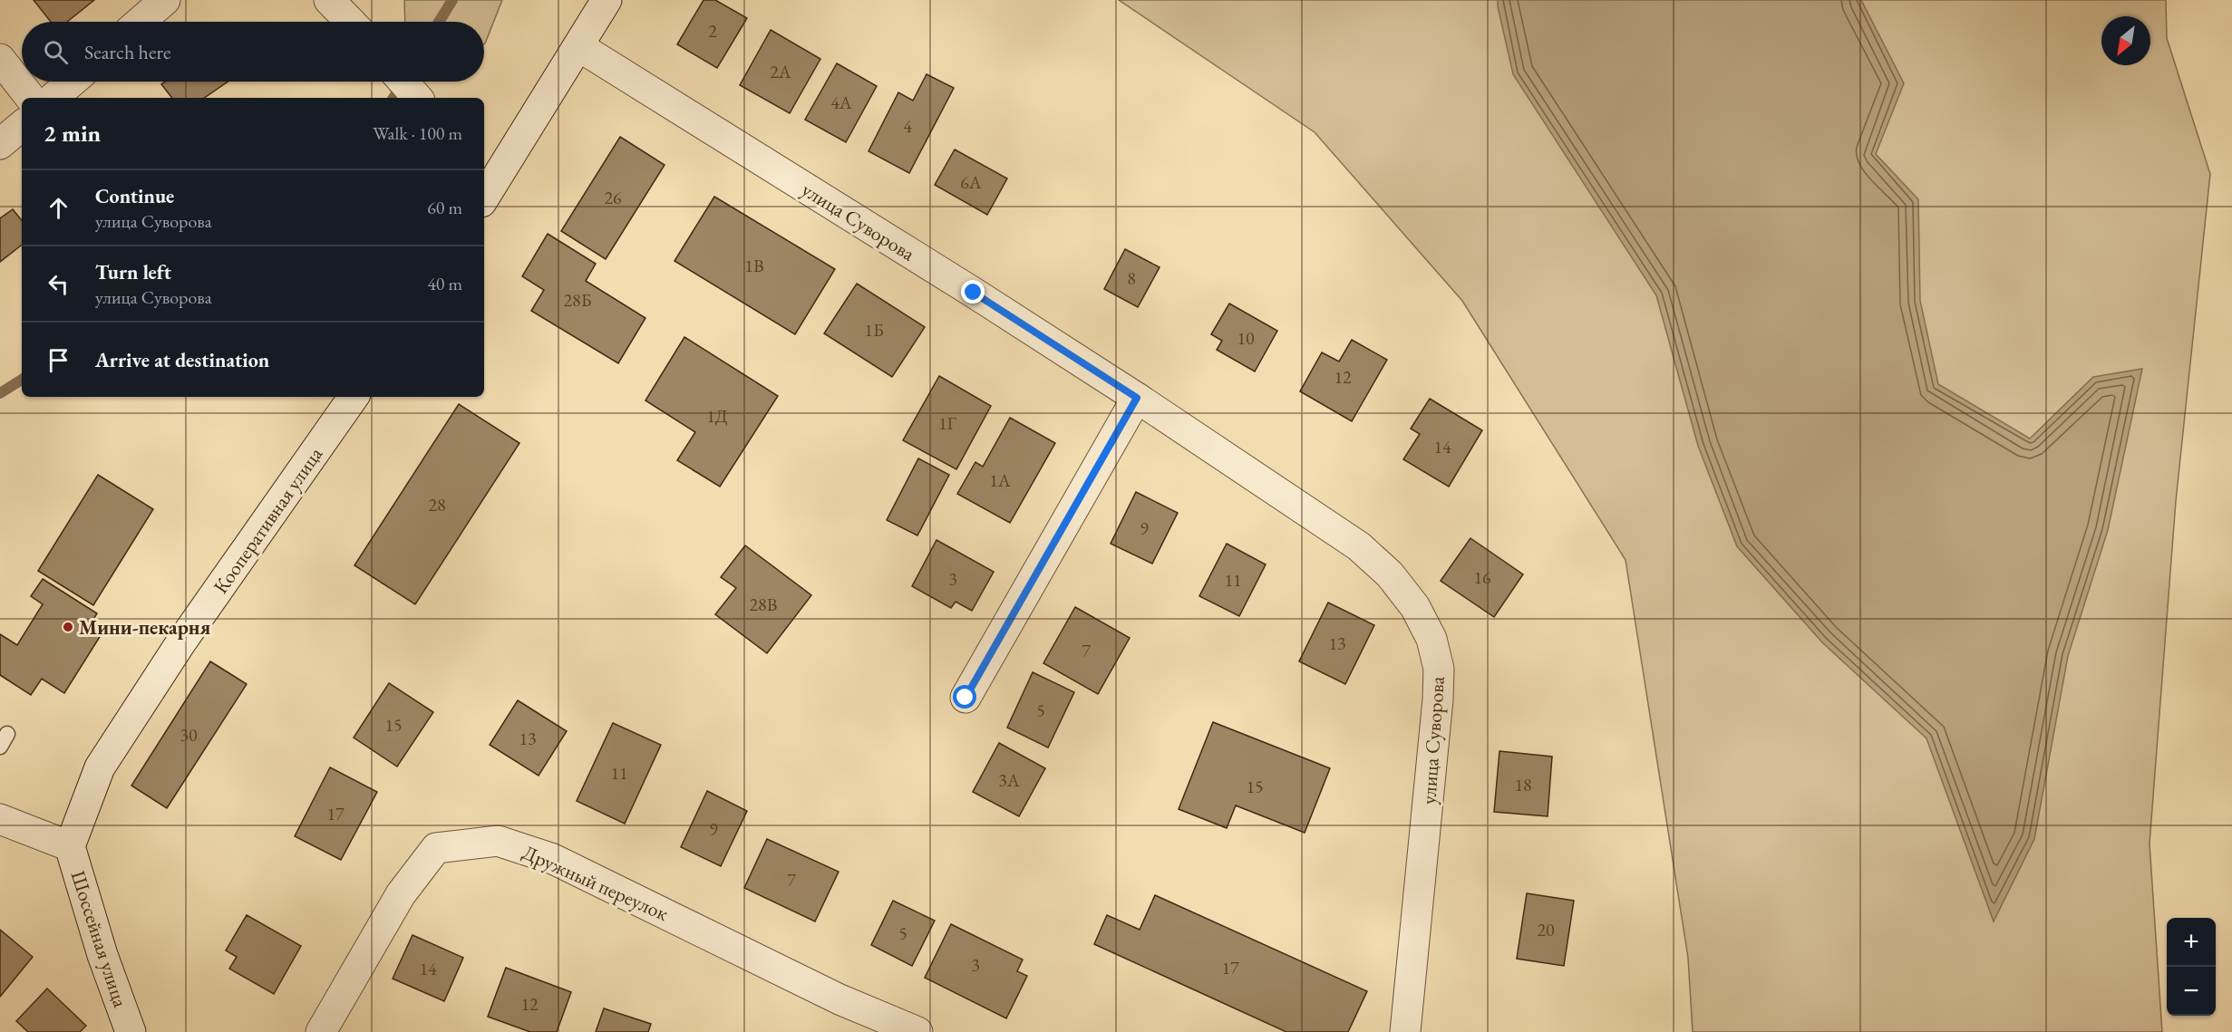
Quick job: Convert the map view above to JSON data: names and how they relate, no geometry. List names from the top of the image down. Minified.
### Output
{"streets":{"street":["улица Суворова","Кооперативная улица","Дружный переулок","Шоссейная улица"]},"crossings":[["Кооперативная улица","Шоссейная улица"]],"places":["Мини-пекарня"],"house_numbers":["2","2А","4А","4","6А","26","1В","8","28Б","1Б","10","12","1Д","1Г","14","1А","28","9","16","3","11","28В","13","7","5","15","30","13","11","3А","18","15","17","9","7","20","5","3","17","14","12"],"north":"bottom left","page":{"search":"Search here","heading":["2 min","Walk · 100 m"],"list":[["Continue","улица Суворова","60 m"],["Turn left","улица Суворова","40 m"],"Arrive at destination"],"map_buttons":["+","−"]}}
